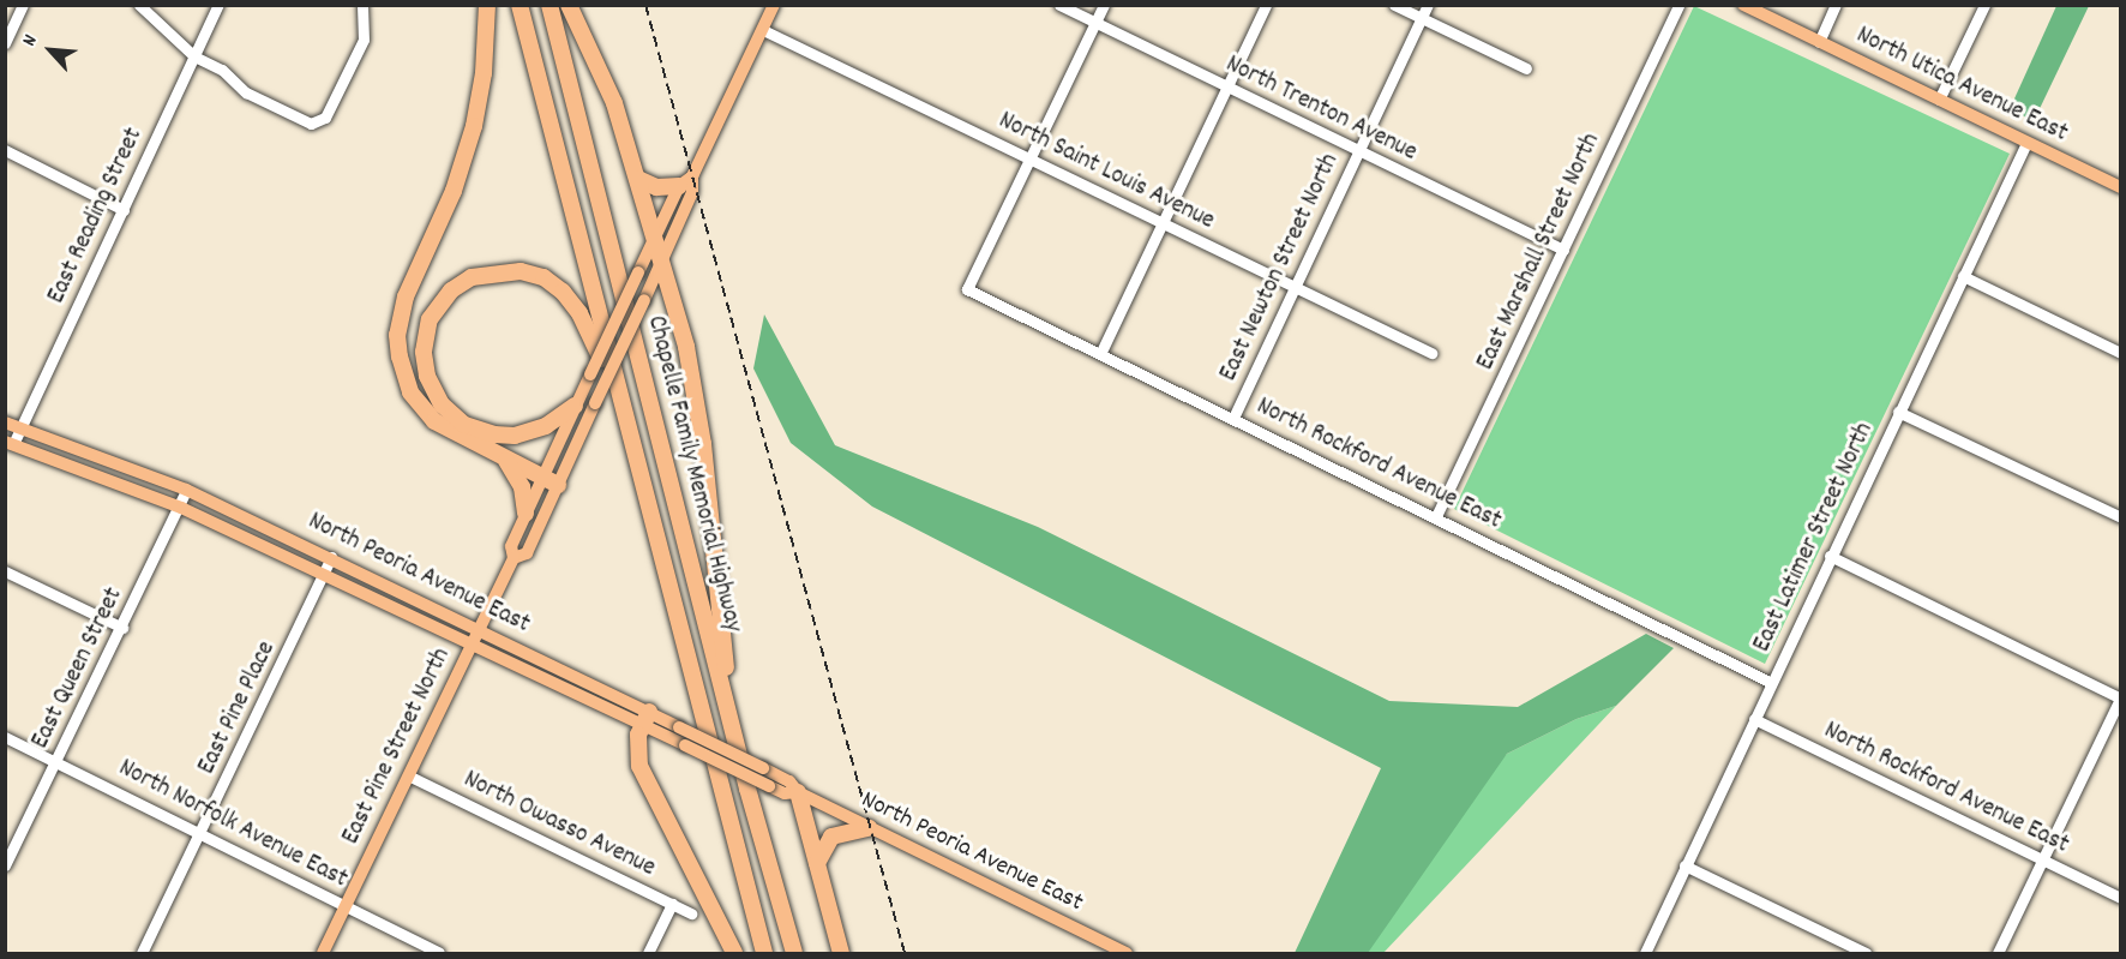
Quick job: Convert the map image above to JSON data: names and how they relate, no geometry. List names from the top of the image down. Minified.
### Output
{"streets":{"highway":["Chapelle Family Memorial Highway"],"main road":["North Utica Avenue East","North Peoria Avenue East","East Pine Street North"],"street":["North Trenton Avenue","North Saint Louis Avenue","East Reading Street","East Marshall Street North","East Newton Street North","North Rockford Avenue East","East Latimer Street North","East Queen Street","East Pine Place","North Norfolk Avenue East","North Owasso Avenue"]},"crossings":[["North Utica Avenue East","East Latimer Street North"],["North Trenton Avenue","East Marshall Street North"],["North Trenton Avenue","East Newton Street North"],["North Saint Louis Avenue","East Newton Street North"],["North Saint Louis Avenue","North Rockford Avenue East"],["North Saint Louis Avenue","East Pine Street North"],["East Reading Street","North Peoria Avenue East"],["East Marshall Street North","North Rockford Avenue East"],["East Newton Street North","North Rockford Avenue East"],["North Rockford Avenue East","East Latimer Street North"],["North Peoria Avenue East","East Queen Street"],["North Peoria Avenue East","East Pine Place"],["North Peoria Avenue East","East Pine Street North"],["East Queen Street","North Norfolk Avenue East"],["East Pine Place","North Norfolk Avenue East"],["East Pine Street North","North Norfolk Avenue East"],["East Pine Street North","North Owasso Avenue"]],"north":"top left"}
